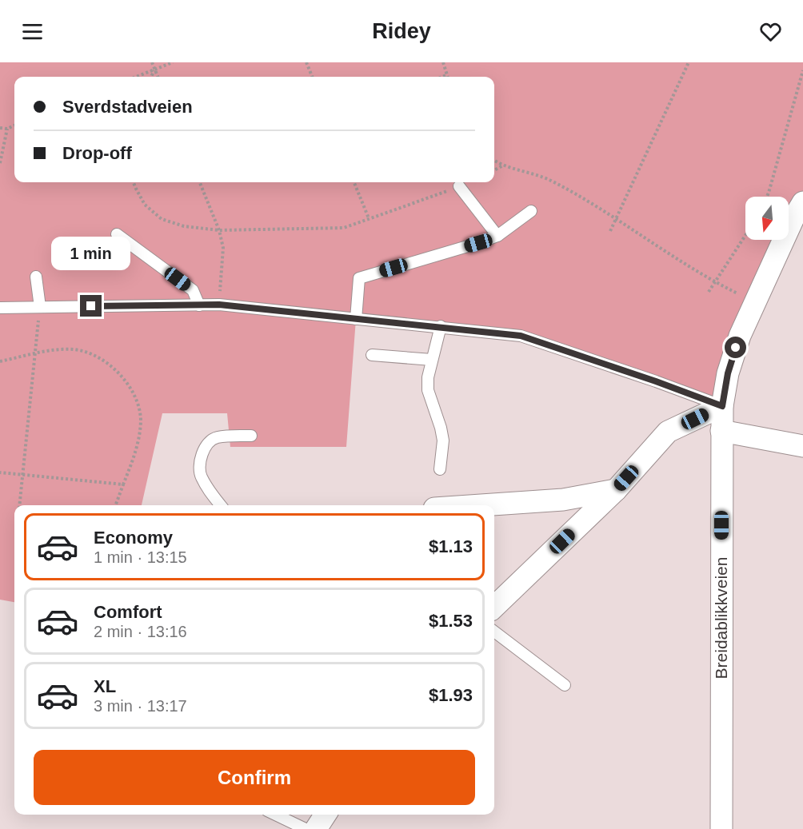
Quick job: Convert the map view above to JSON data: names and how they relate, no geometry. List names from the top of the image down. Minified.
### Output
{"streets":{"street":["Breidablikkveien"]},"north":"bottom","page":{"header":"Ridey","banner":["Sverdstadveien","Drop-off"],"bubble":"1 min","list":[{"name":"Economy","note":"1 min · 13:15","value":"$1.13"},{"name":"Comfort","note":"2 min · 13:16","value":"$1.53"},{"name":"XL","note":"3 min · 13:17","value":"$1.93"}],"buttons":"Confirm"}}
